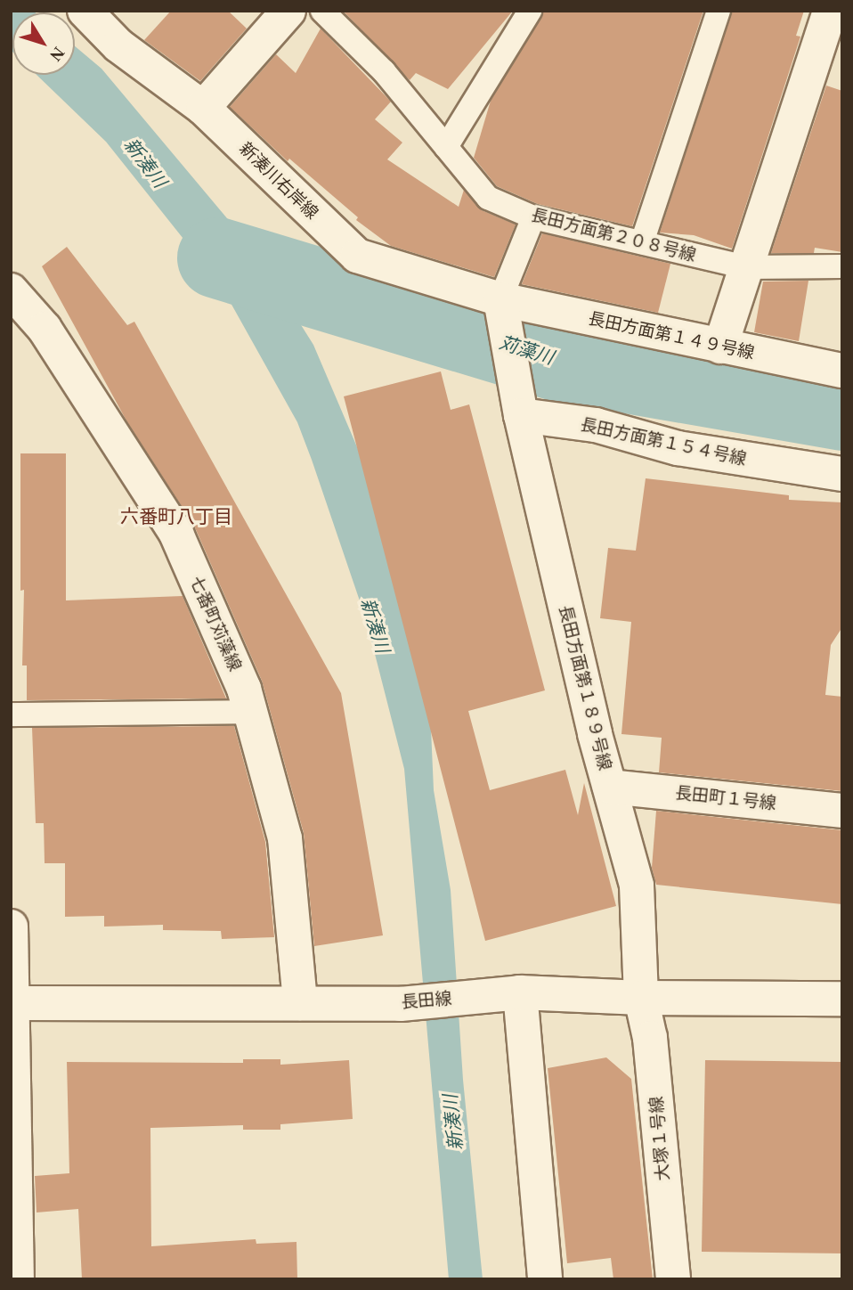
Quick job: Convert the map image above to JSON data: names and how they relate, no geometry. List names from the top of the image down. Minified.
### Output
{"streets":{"street":["新湊川右岸線","長田方面第１４９号線","長田方面第１５４号線","七番町苅藻線","長田方面第１８９号線","長田町１号線","長田線","大塚１号線"],"lane":["長田方面第２０８号線"]},"crossings":[["新湊川右岸線","長田方面第１４９号線"],["新湊川右岸線","長田方面第１８９号線"],["長田方面第１４９号線","長田方面第１８９号線"],["長田方面第１５４号線","長田方面第１８９号線"],["七番町苅藻線","長田線"],["長田方面第１８９号線","長田町１号線"],["長田方面第１８９号線","長田線"],["長田方面第１８９号線","大塚１号線"],["長田線","大塚１号線"]],"districts":["六番町八丁目"],"water":["新湊川","苅藻川"],"north":"bottom right"}
